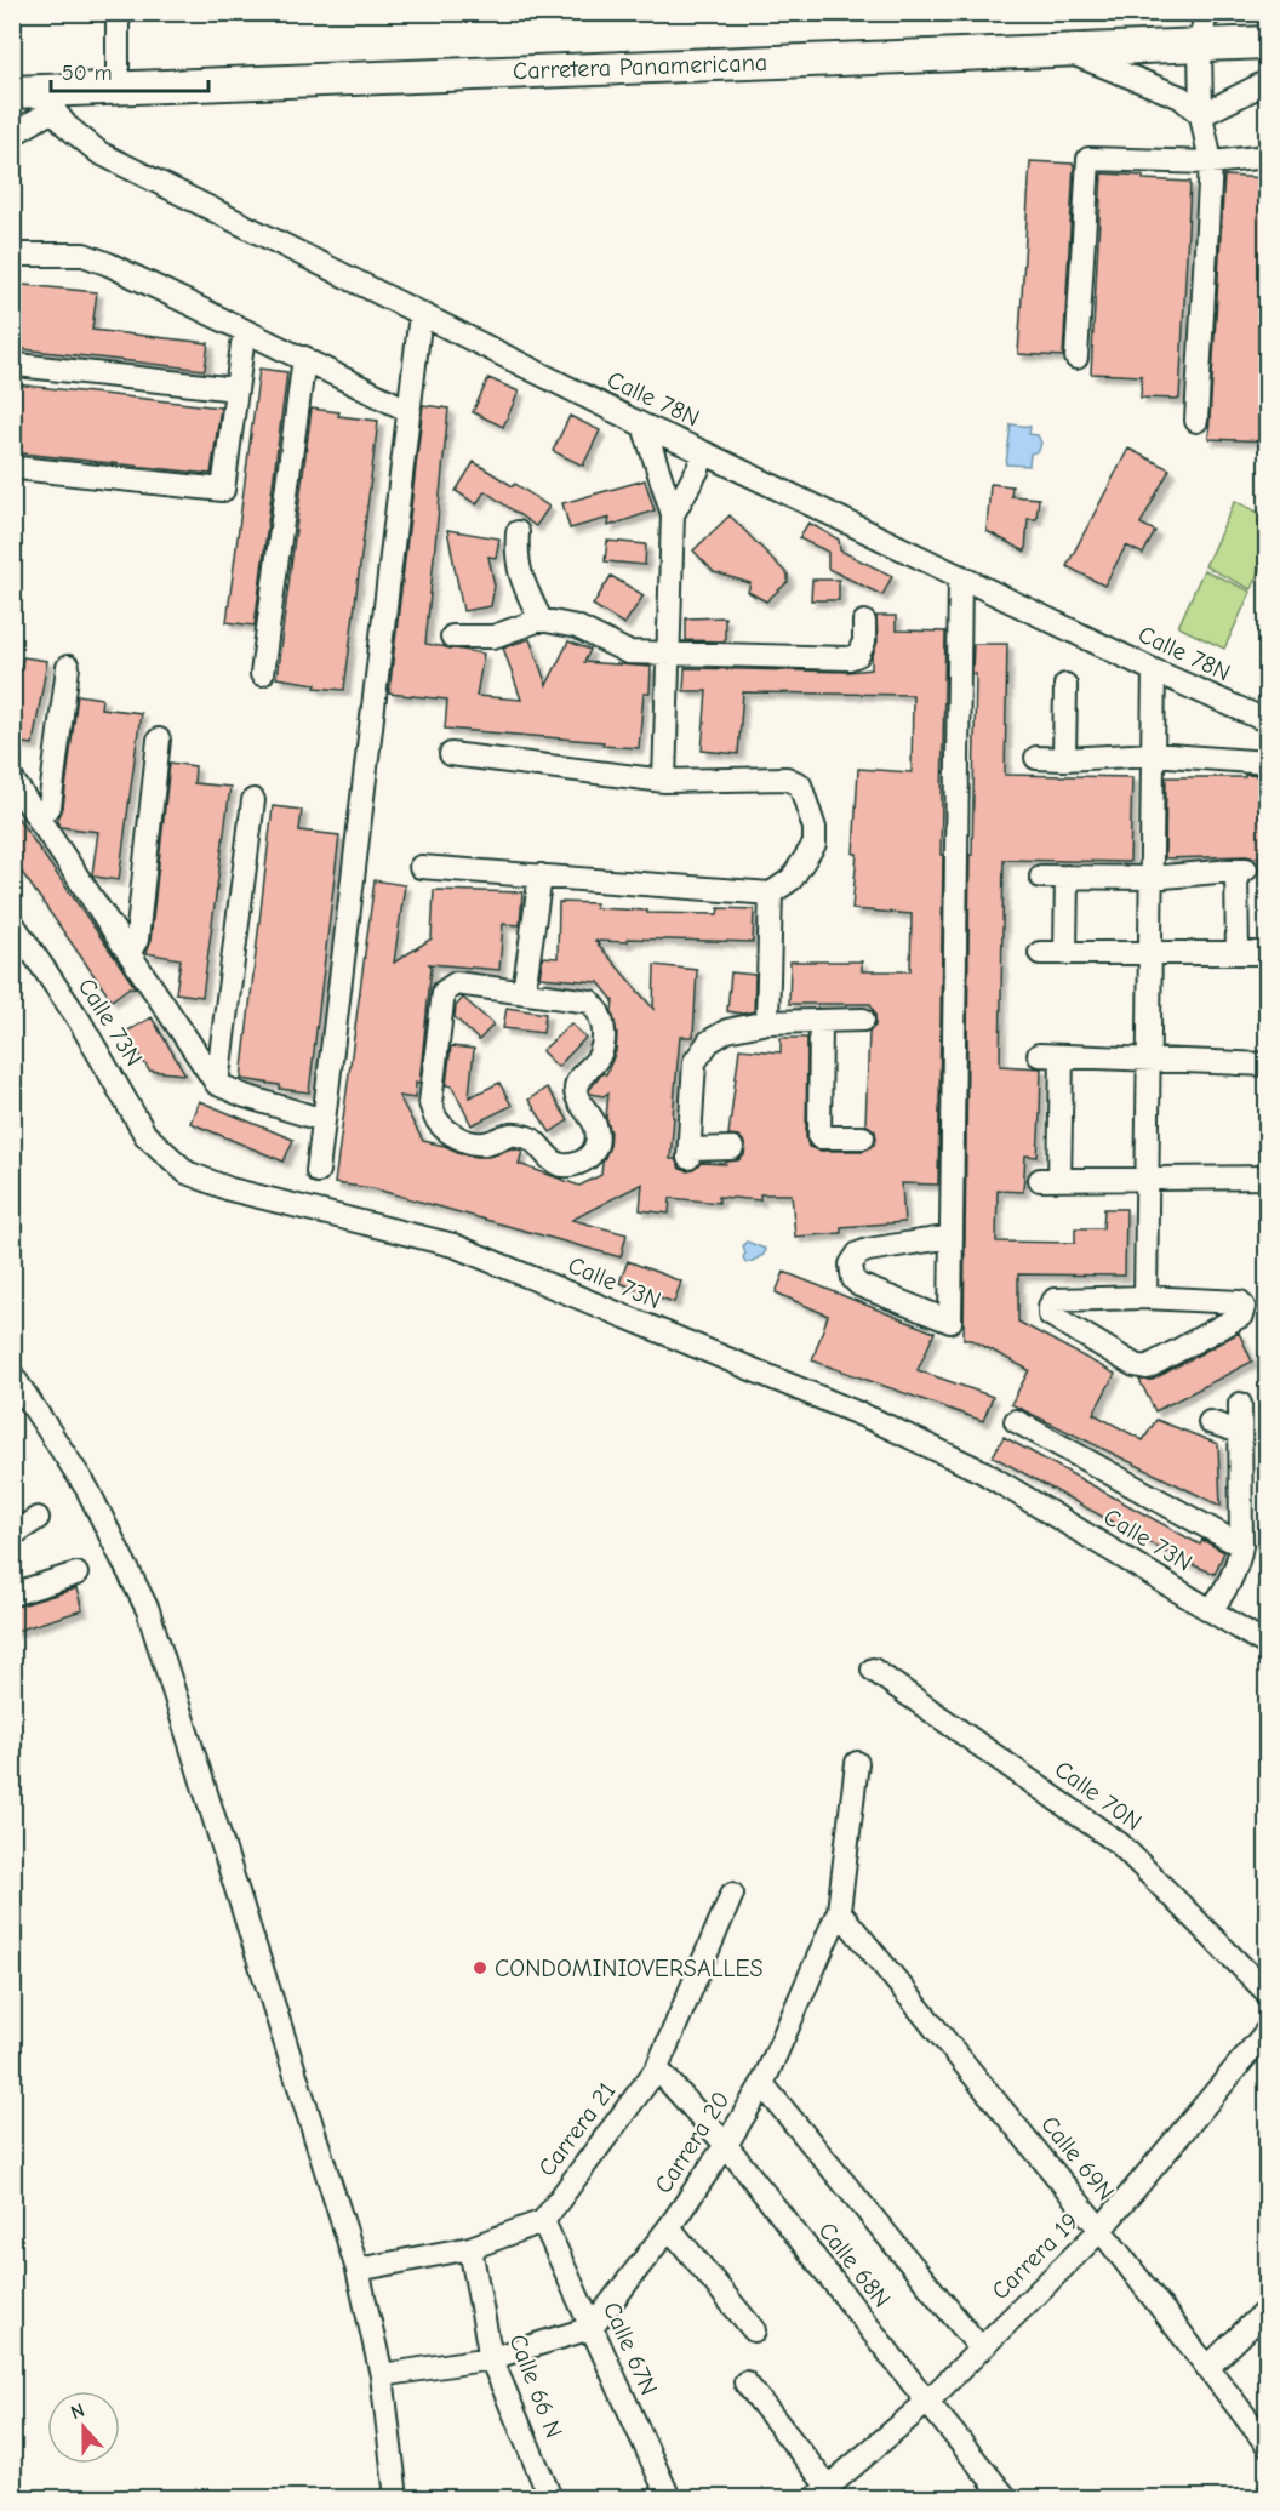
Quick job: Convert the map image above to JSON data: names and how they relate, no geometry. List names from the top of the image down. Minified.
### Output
{"streets":{"highway":["Carretera Panamericana"],"street":["Calle 78N","Calle 73N","Calle 70N","Carrera 21","Carrera 20","Calle 69N","Carrera 19","Calle 68N","Calle 67N","Calle 66 N"]},"crossings":[["Carretera Panamericana","Calle 78N"],["Carrera 21","Calle 68N"],["Carrera 21","Calle 67N"],["Carrera 20","Calle 69N"],["Carrera 20","Calle 68N"],["Carrera 20","Calle 67N"],["Calle 69N","Carrera 19"],["Carrera 19","Calle 68N"]],"places":["CONDOMINIOVERSALLES"],"scale_bar":"50 m","north":"top"}
